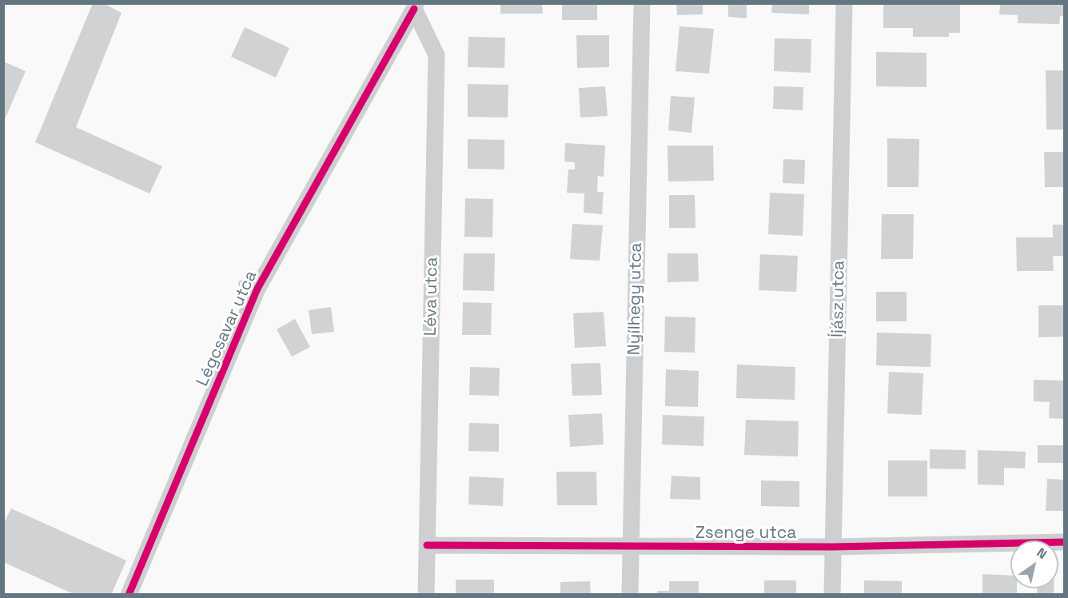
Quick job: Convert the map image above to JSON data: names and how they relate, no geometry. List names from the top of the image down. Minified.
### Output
{"streets":{"street":["Léva utca","Nyílhegy utca","Íjász utca","Légcsavar utca","Zsenge utca"]},"crossings":[["Léva utca","Légcsavar utca"],["Léva utca","Zsenge utca"],["Nyílhegy utca","Zsenge utca"],["Íjász utca","Zsenge utca"]],"north":"top right"}
